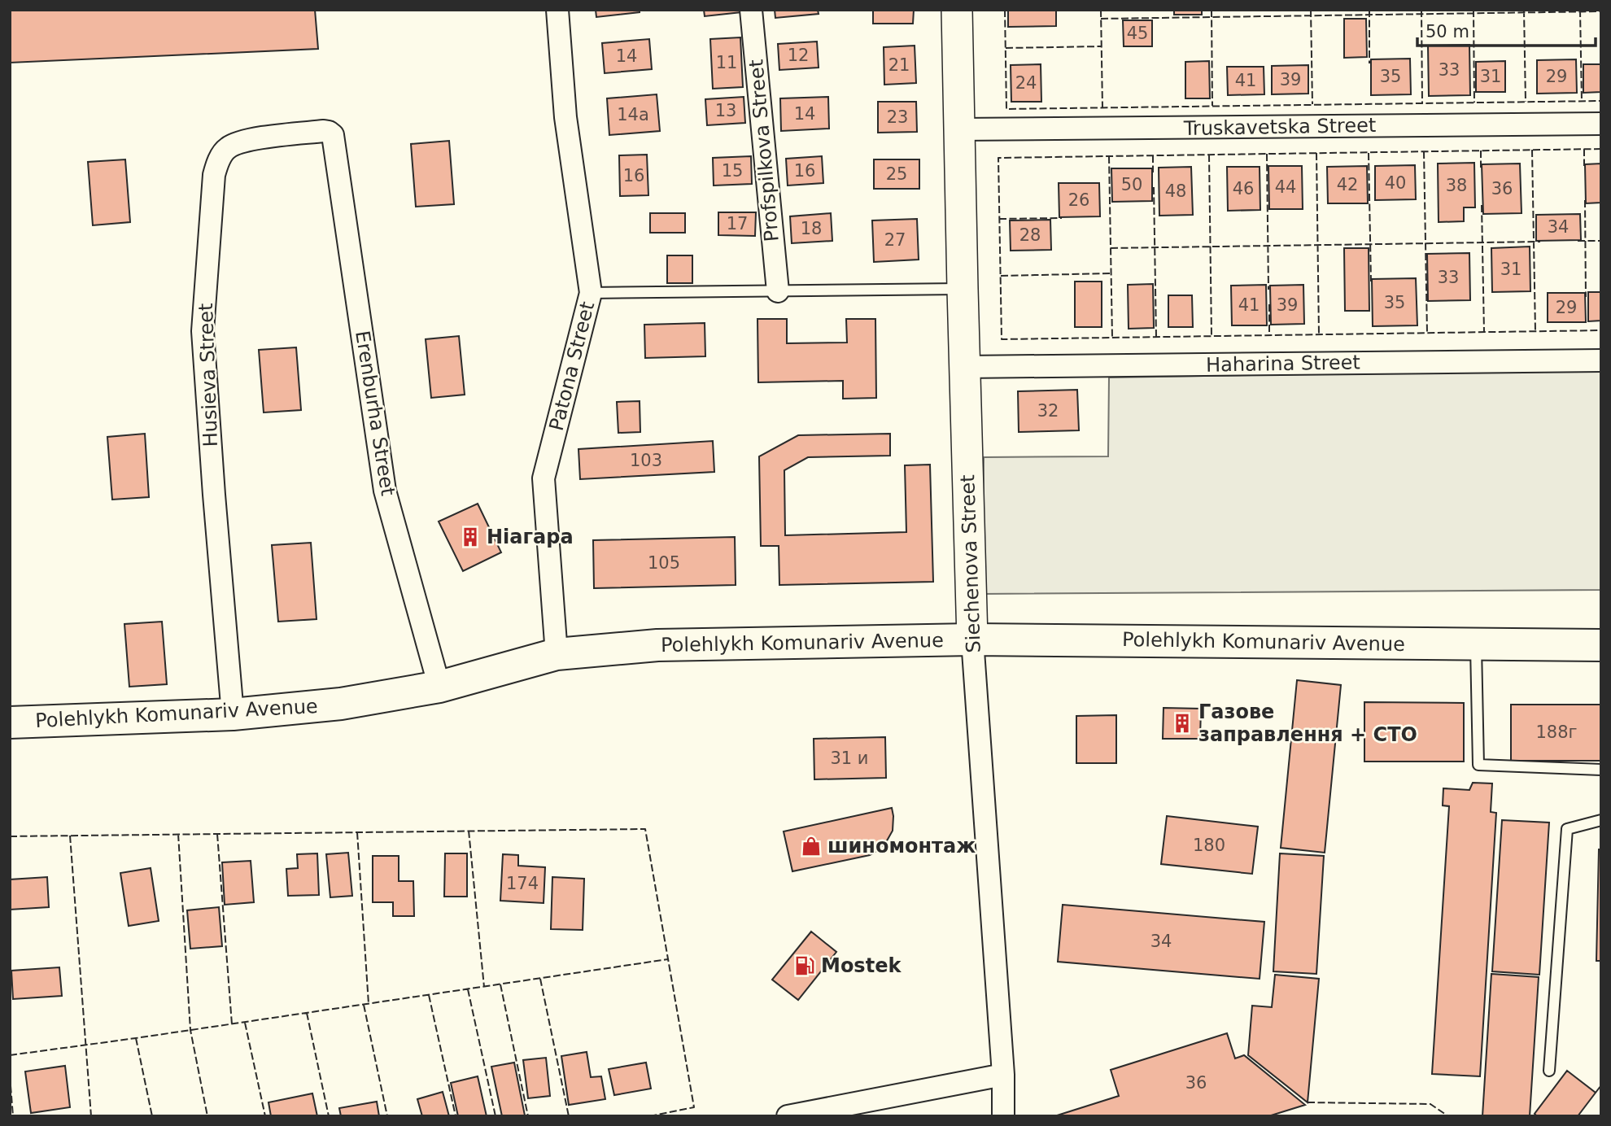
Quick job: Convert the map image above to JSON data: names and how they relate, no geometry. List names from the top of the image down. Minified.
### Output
{"streets":{"main road":["Polehlykh Komunariv Avenue"],"street":["Truskavetska Street","Profspilkova Street","Haharina Street","Patona Street","Husieva Street","Erenburha Street","Siechenova Street"]},"crossings":[["Truskavetska Street","Siechenova Street"],["Haharina Street","Siechenova Street"],["Patona Street","Polehlykh Komunariv Avenue"],["Husieva Street","Erenburha Street"],["Husieva Street","Polehlykh Komunariv Avenue"],["Erenburha Street","Polehlykh Komunariv Avenue"],["Siechenova Street","Polehlykh Komunariv Avenue"]],"places":{"building":["Ніагара","Газове заправлення + СТО"],"shop":["шиномонтаж"],"fuel station":["Mostek"]},"house_numbers":["45","12","14","11","21","33","35","31","29","39","41","24","13","14","14а","23","15","16","25","16","40","50","42","38","44","46","36","48","26","17","34","18","28","27","31","33","35","41","39","29","32","103","105","188г","31 и","180","174","34","36"],"scale_bar":"50 m"}
